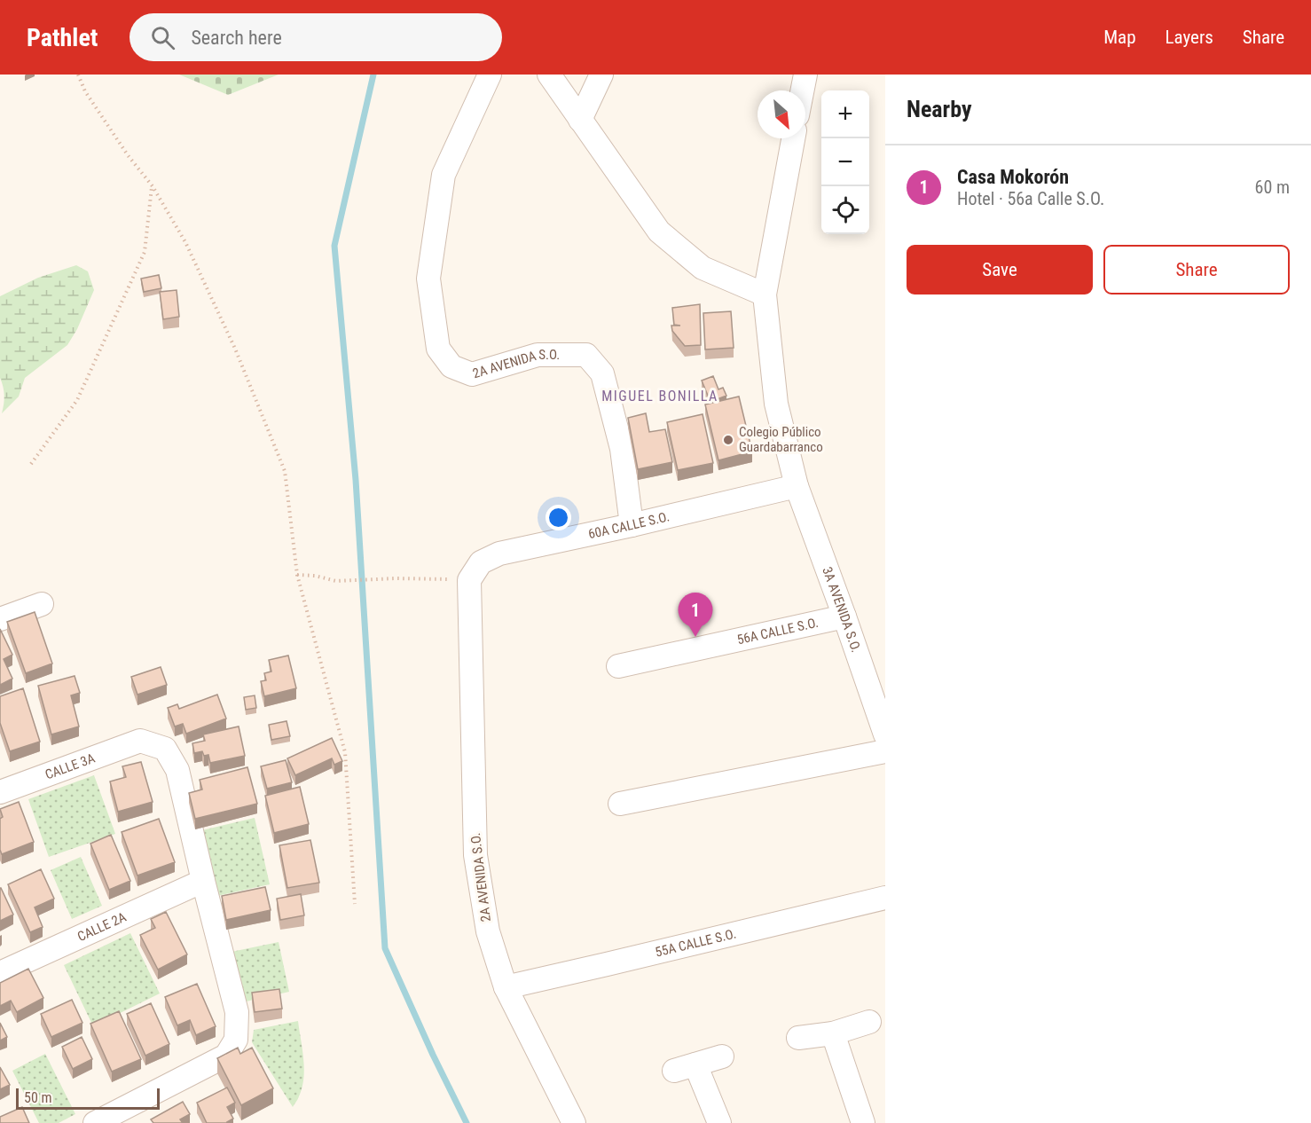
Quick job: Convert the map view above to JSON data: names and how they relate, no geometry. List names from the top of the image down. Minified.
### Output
{"streets":{"street":["2A AVENIDA S.O.","60A CALLE S.O.","3A AVENIDA S.O.","56A CALLE S.O.","CALLE 3A","CALLE 2A","55A CALLE S.O."]},"crossings":[["2A AVENIDA S.O.","60A CALLE S.O."],["2A AVENIDA S.O.","55A CALLE S.O."],["60A CALLE S.O.","3A AVENIDA S.O."],["3A AVENIDA S.O.","56A CALLE S.O."],["CALLE 3A","CALLE 2A"]],"districts":["MIGUEL BONILLA"],"places":["Colegio Público Guardabarranco"],"scale_bar":"50 m","north":"bottom right","page":{"header":"Pathlet","search":"Search here","nav":["Map","Layers","Share"],"heading":"Nearby","map_buttons":["+","−"],"list":[{"mark":"1","name":"Casa Mokorón","note":"Hotel · 56a Calle S.O.","value":"60 m"}],"buttons":["Save","Share"],"pins":"1","scale":"50 m"}}
